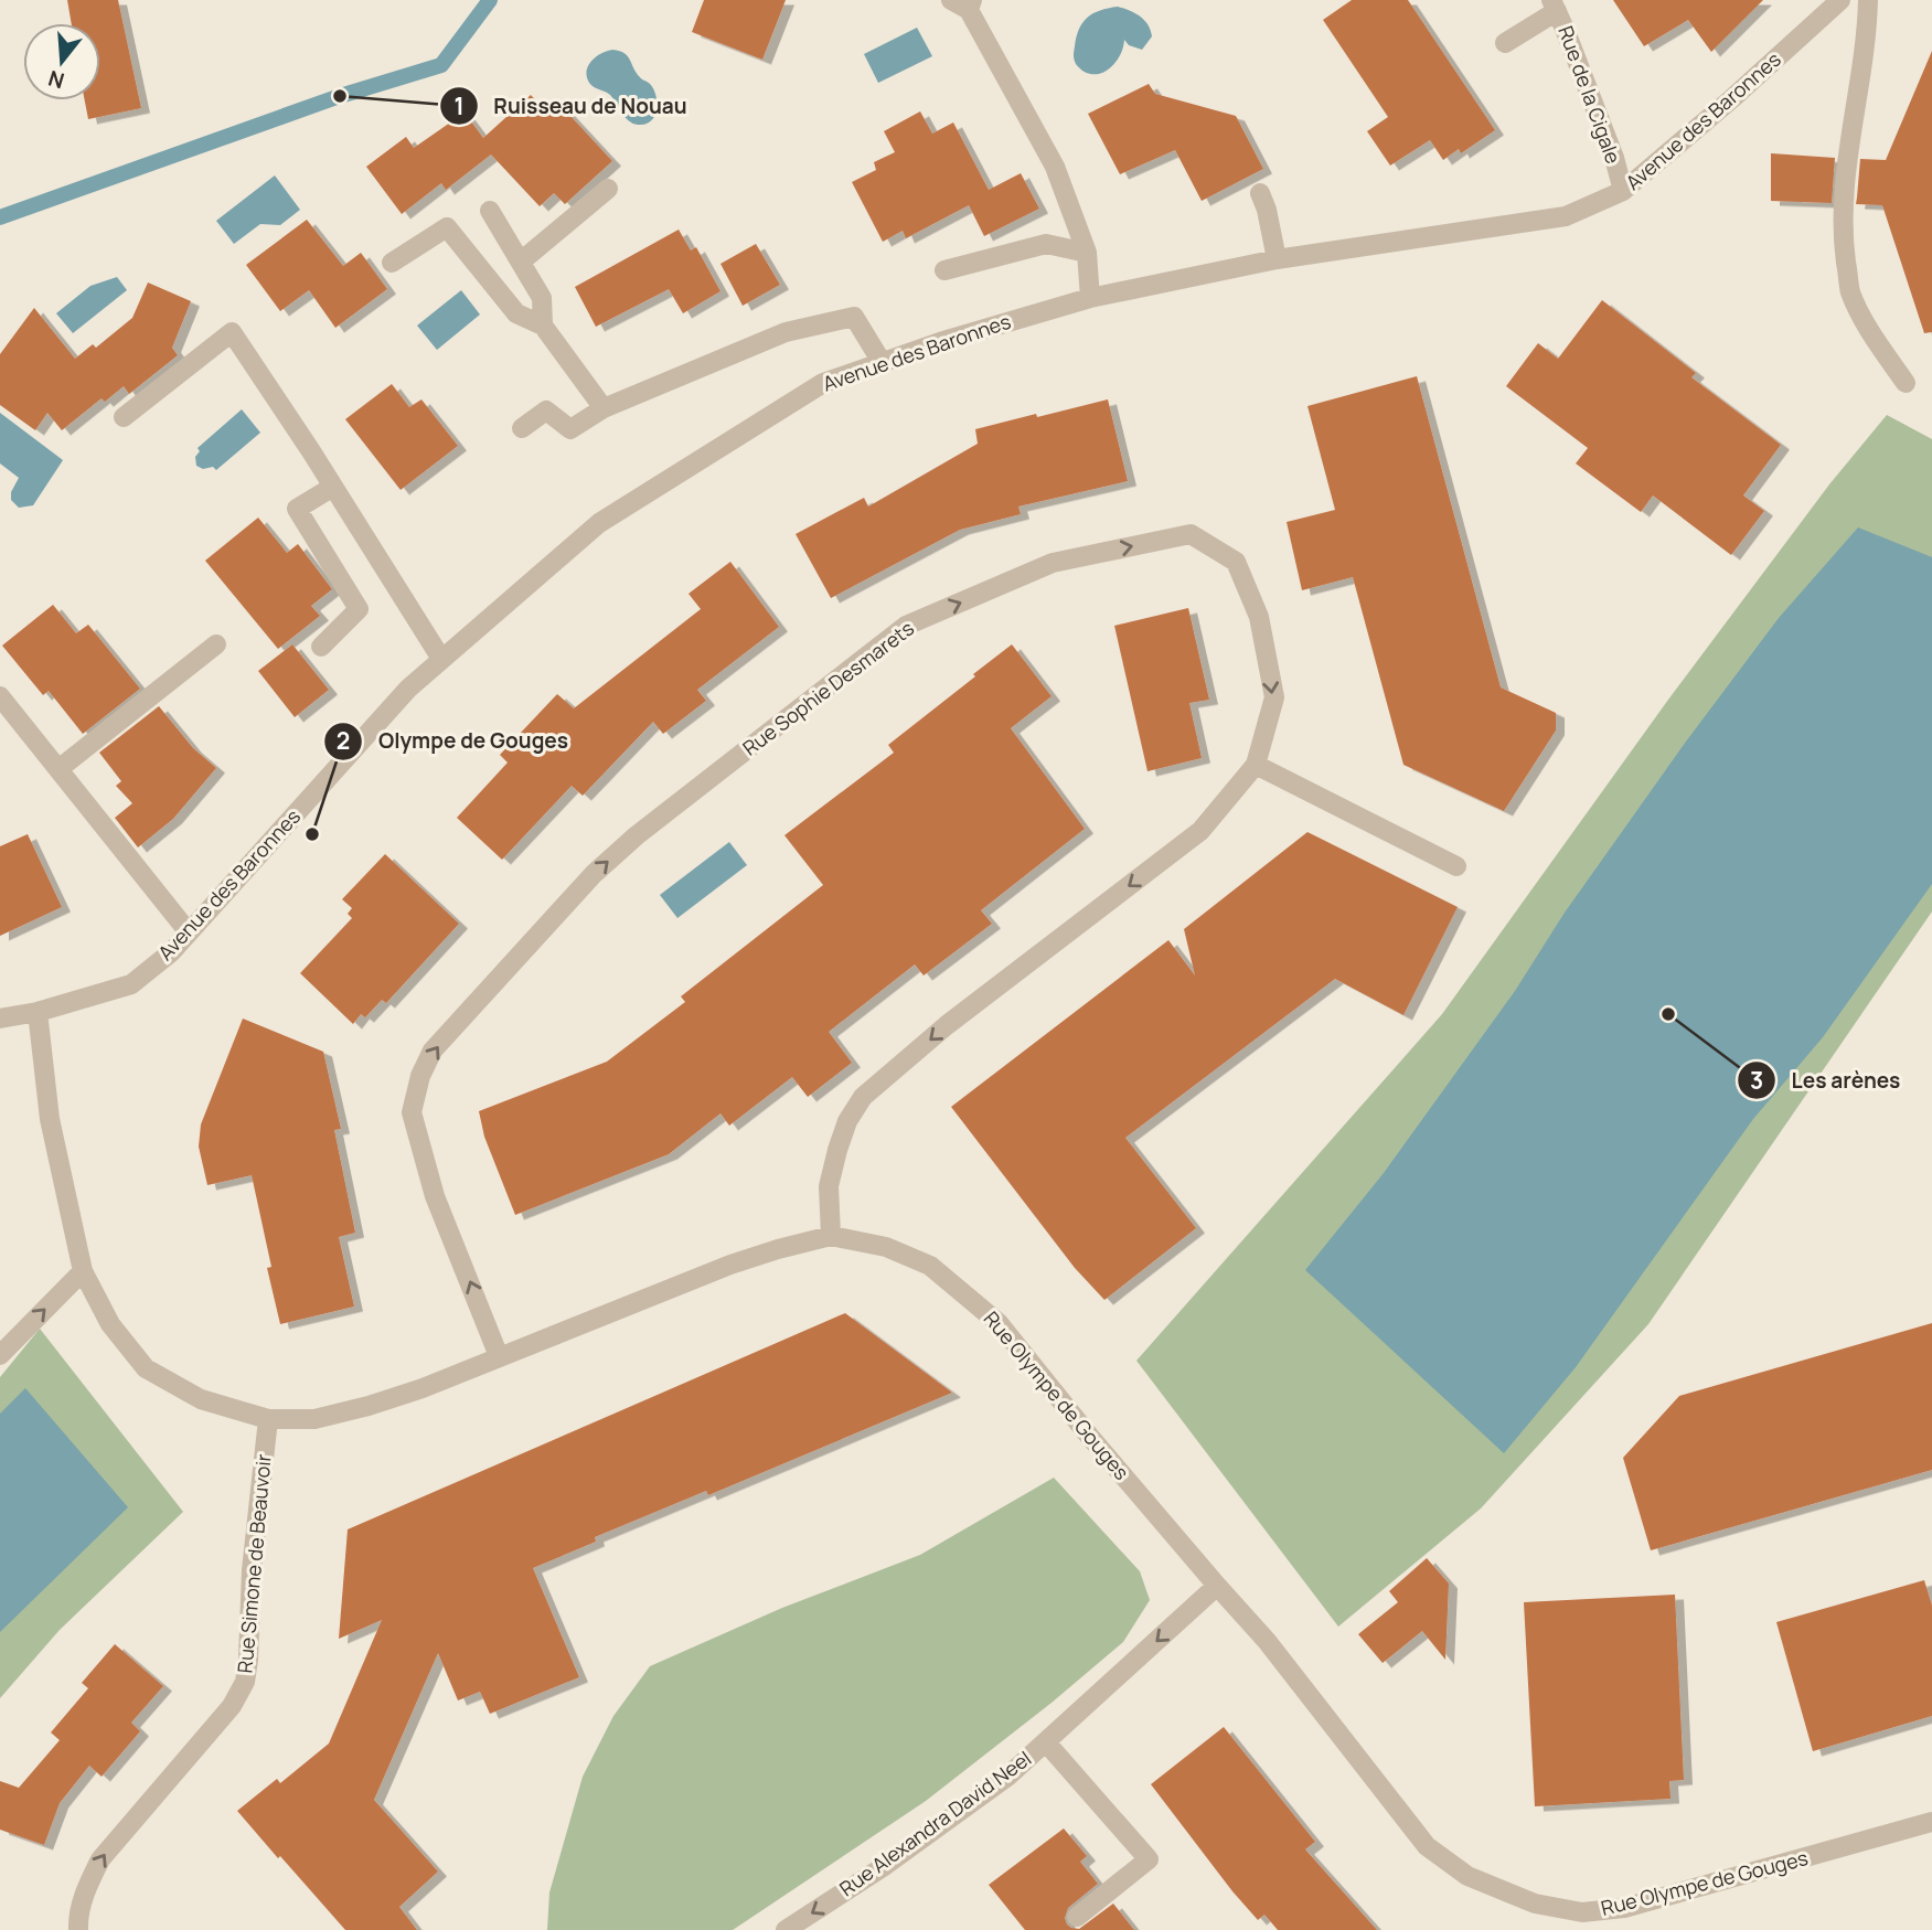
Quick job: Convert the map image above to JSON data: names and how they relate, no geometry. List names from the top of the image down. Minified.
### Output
{"streets":{"street":["Rue de la Cigale","Avenue des Baronnes","Rue Sophie Desmarets","Rue Olympe de Gouges","Rue Simone de Beauvoir","Rue Alexandra David Neel"]},"crossings":[["Rue de la Cigale","Avenue des Baronnes"],["Avenue des Baronnes","Rue Olympe de Gouges"],["Rue Sophie Desmarets","Rue Olympe de Gouges"],["Rue Olympe de Gouges","Rue Simone de Beauvoir"],["Rue Olympe de Gouges","Rue Alexandra David Neel"]],"one_way":["Rue Simone de Beauvoir","Rue Alexandra David Neel"],"places":["Ruisseau de Nouau","Olympe de Gouges","Les arènes"],"north":"bottom"}
